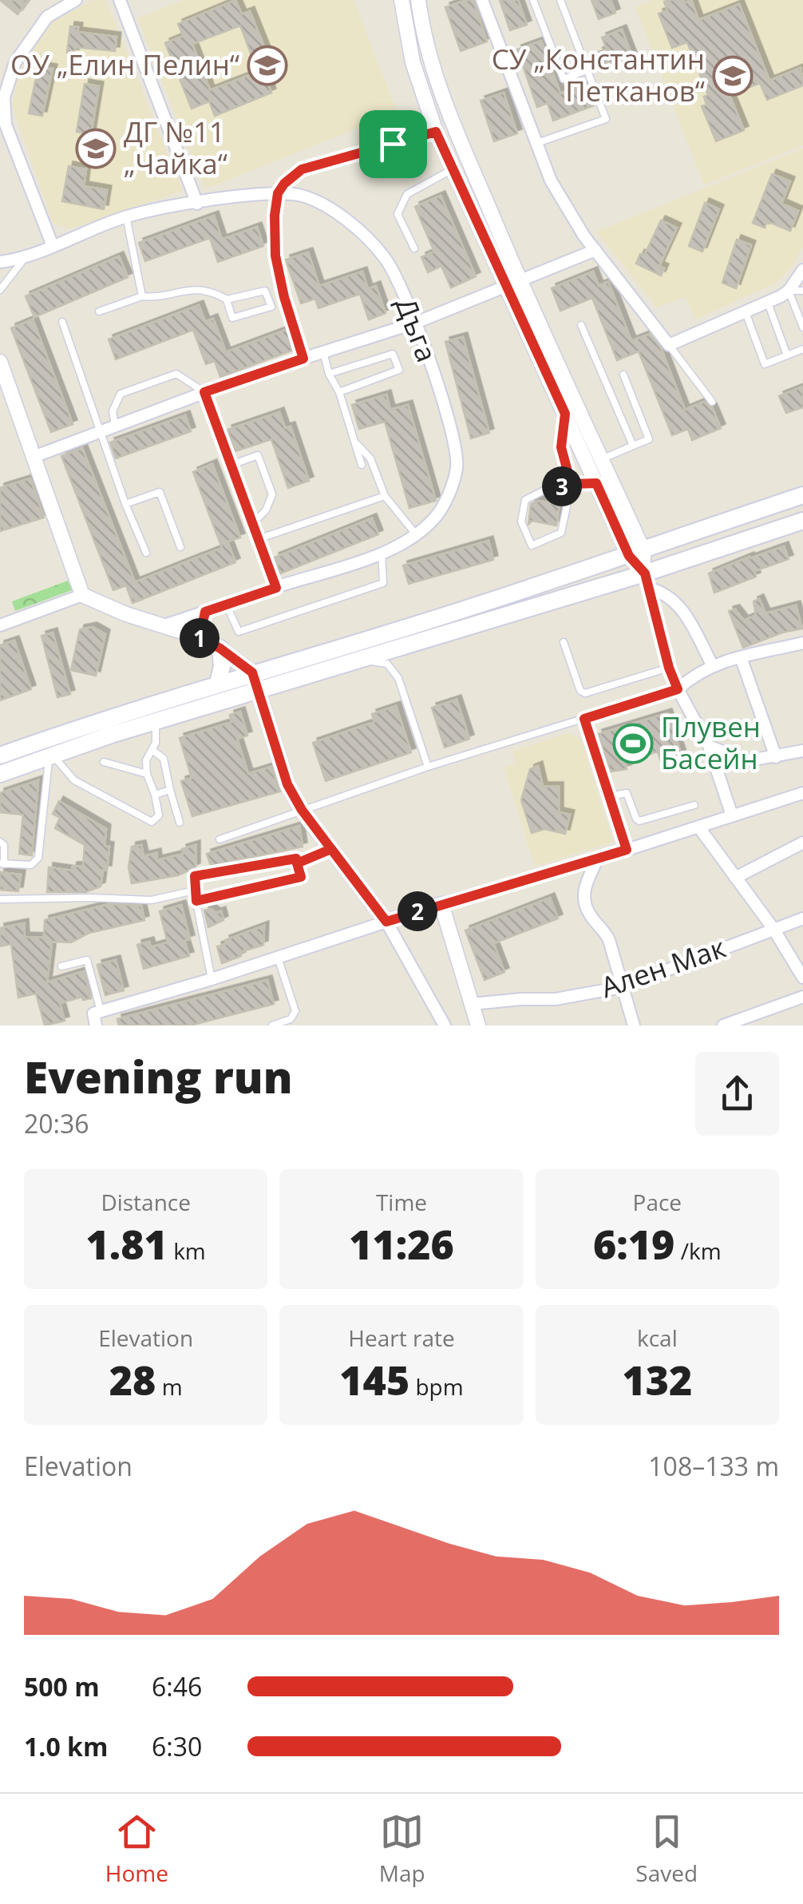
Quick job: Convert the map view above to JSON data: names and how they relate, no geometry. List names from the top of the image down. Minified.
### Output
{"streets":{"street":["Дъга","Ален Мак"]},"places":{"school or university":["ОУ „Елин Пелин“","СУ „Константин Петканов“","ДГ №11 „Чайка“"],"sports":["Плувен Басейн"]},"page":{"pins":["3","1","2"],"heading":["Evening run","20:36"],"stats":[["Distance","1.81 km"],["Time","11:26"],["Pace","6:19 /km"],["Elevation","28 m"],["Heart rate","145 bpm"],["kcal","132"]],"chart":["Elevation","108–133 m"],"list":[{"name":"500 m","note":"6:46"},{"name":"1.0 km","note":"6:30"}],"tabs":["Home","Map","Saved"]}}
